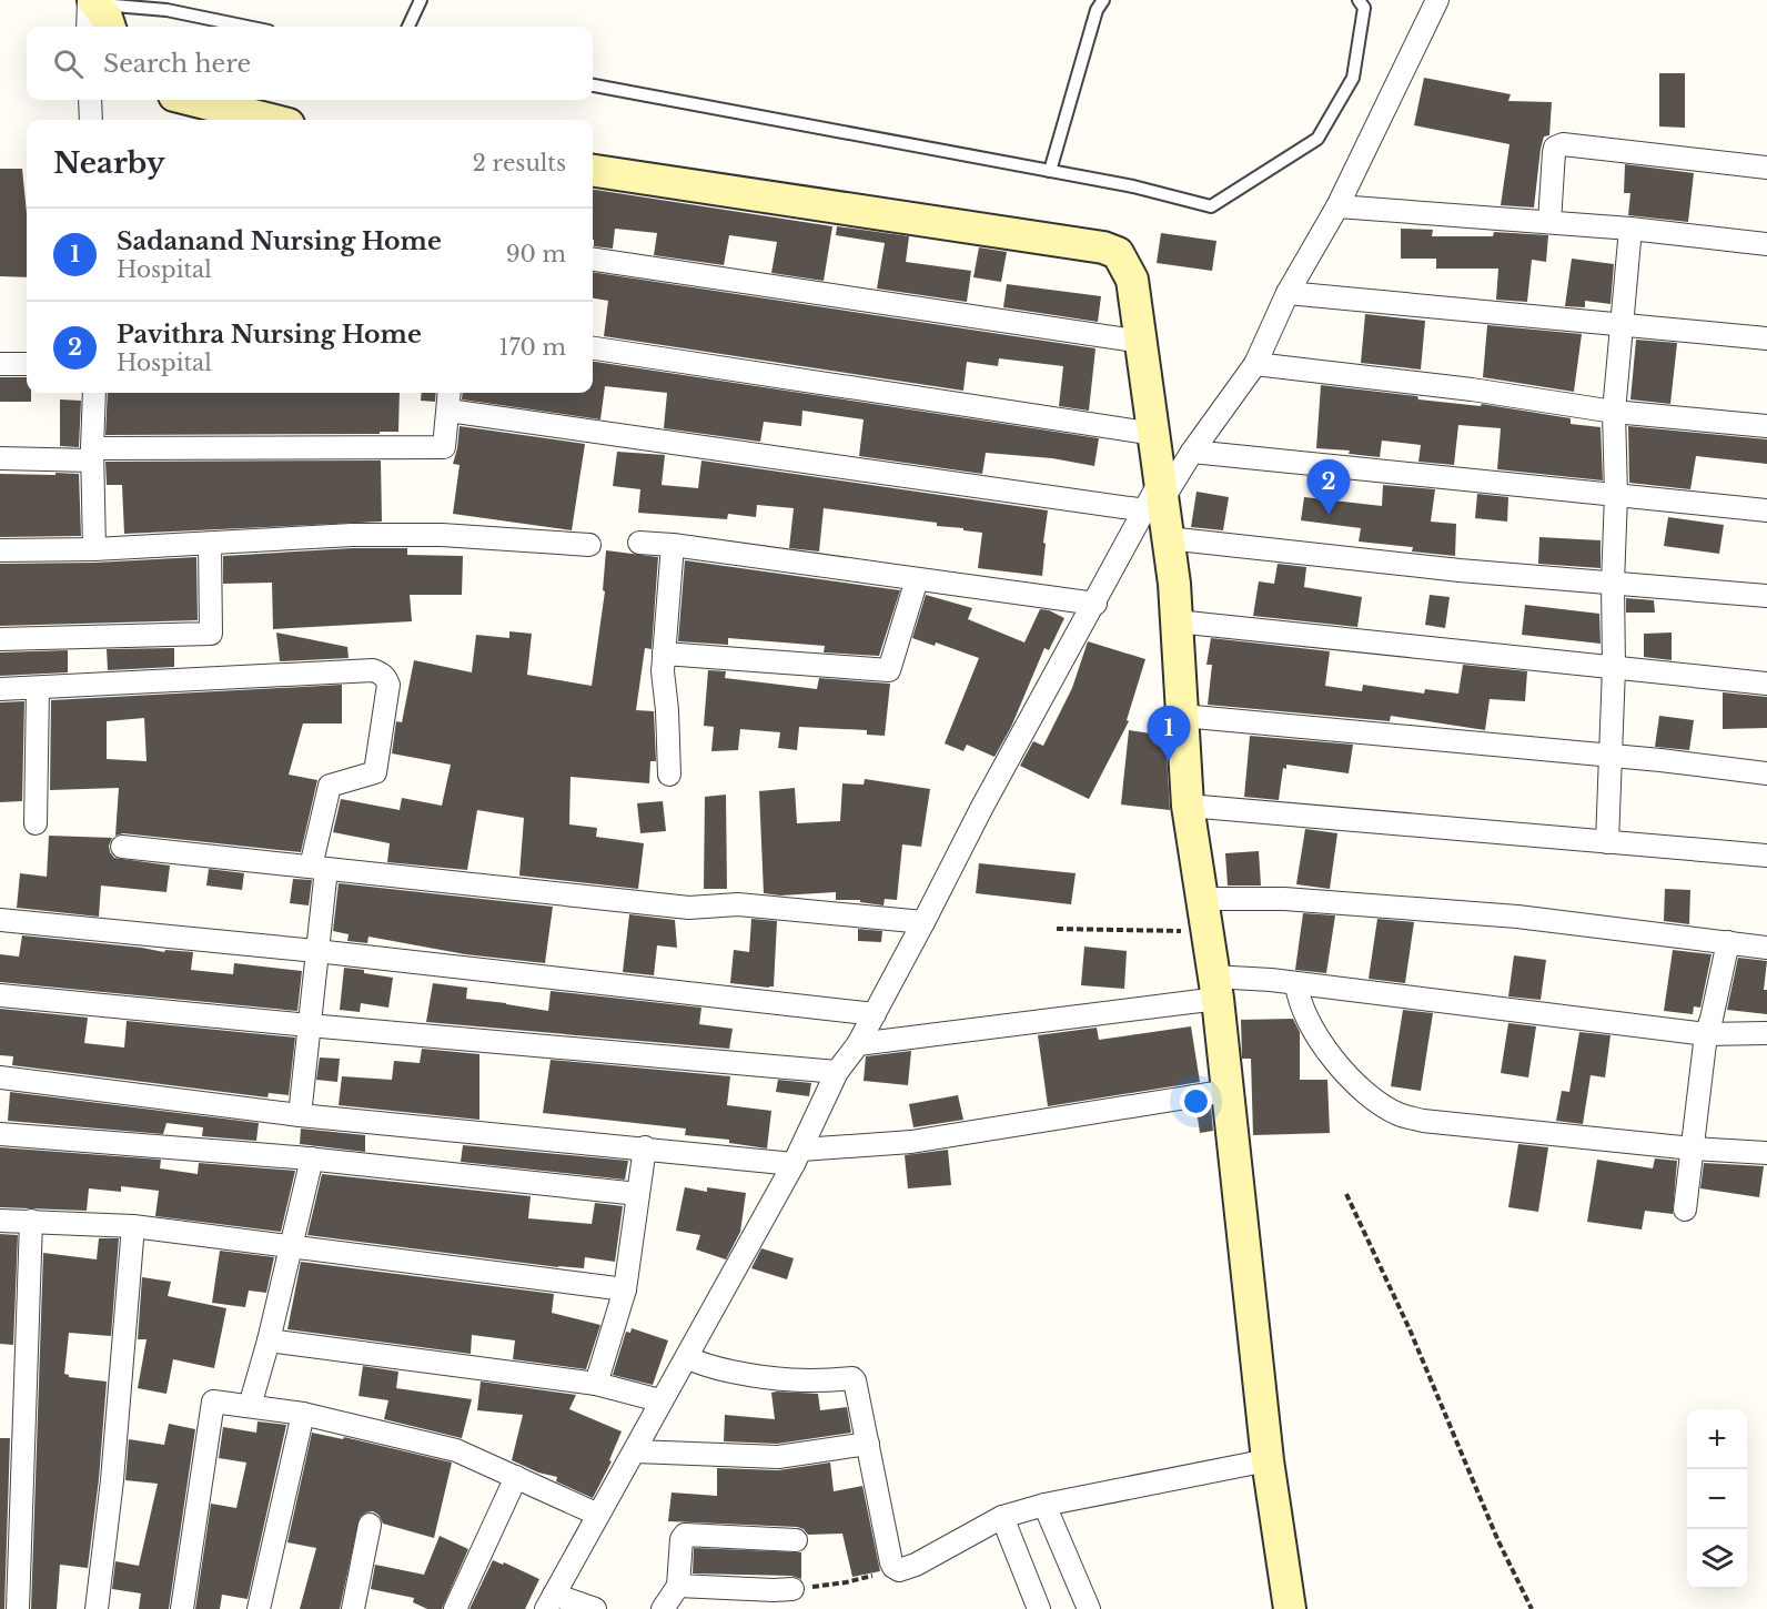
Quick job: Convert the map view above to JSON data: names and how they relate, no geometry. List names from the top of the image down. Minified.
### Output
{"page":{"search":"Search here","heading":["Nearby","2 results"],"list":[{"mark":"1","name":"Sadanand Nursing Home","note":"Hospital","value":"90 m"},{"mark":"2","name":"Pavithra Nursing Home","note":"Hospital","value":"170 m"}],"pins":["2","1"],"map_buttons":["+","−"]}}
